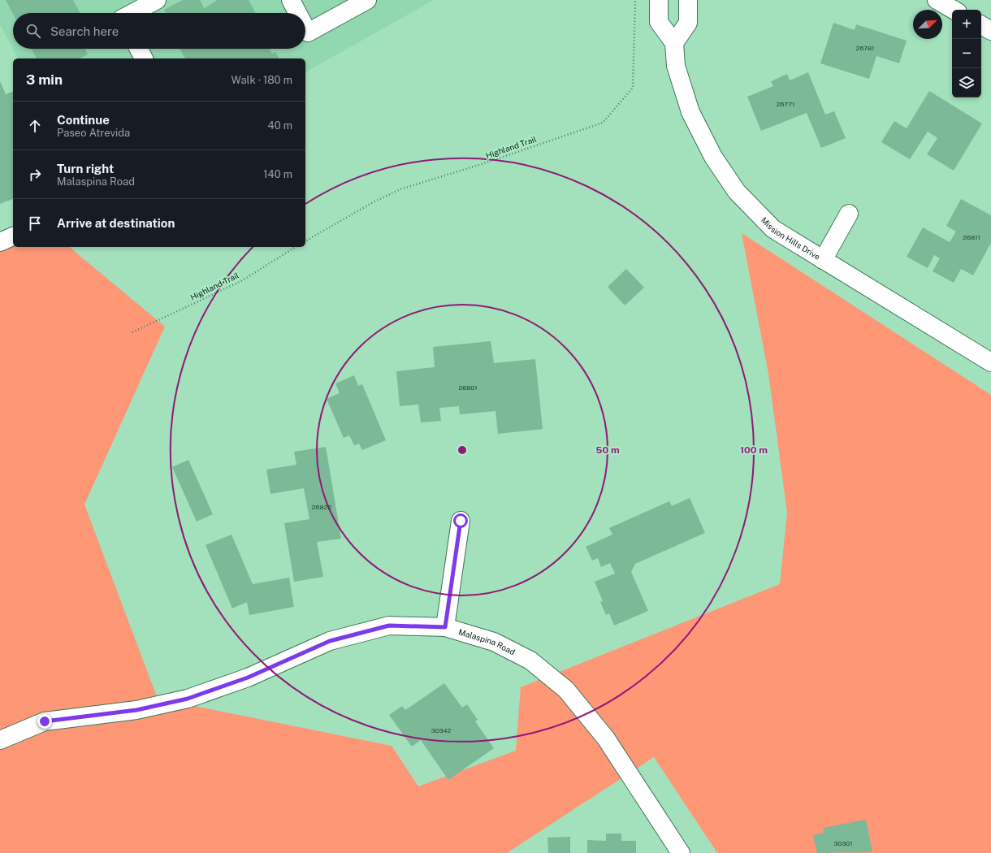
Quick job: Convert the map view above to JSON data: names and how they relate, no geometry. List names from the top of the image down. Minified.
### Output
{"streets":{"street":["Mission Hills Drive","Malaspina Road"],"path":["Highland Trail"]},"house_numbers":["26781","26771","26811","26801","26822","30342","30301"],"north":"top right","page":{"map_buttons":["+","−"],"search":"Search here","heading":["3 min","Walk · 180 m"],"list":[["Continue","Paseo Atrevida","40 m"],["Turn right","Malaspina Road","140 m"],"Arrive at destination"]},"rings":["50 m","100 m"]}
